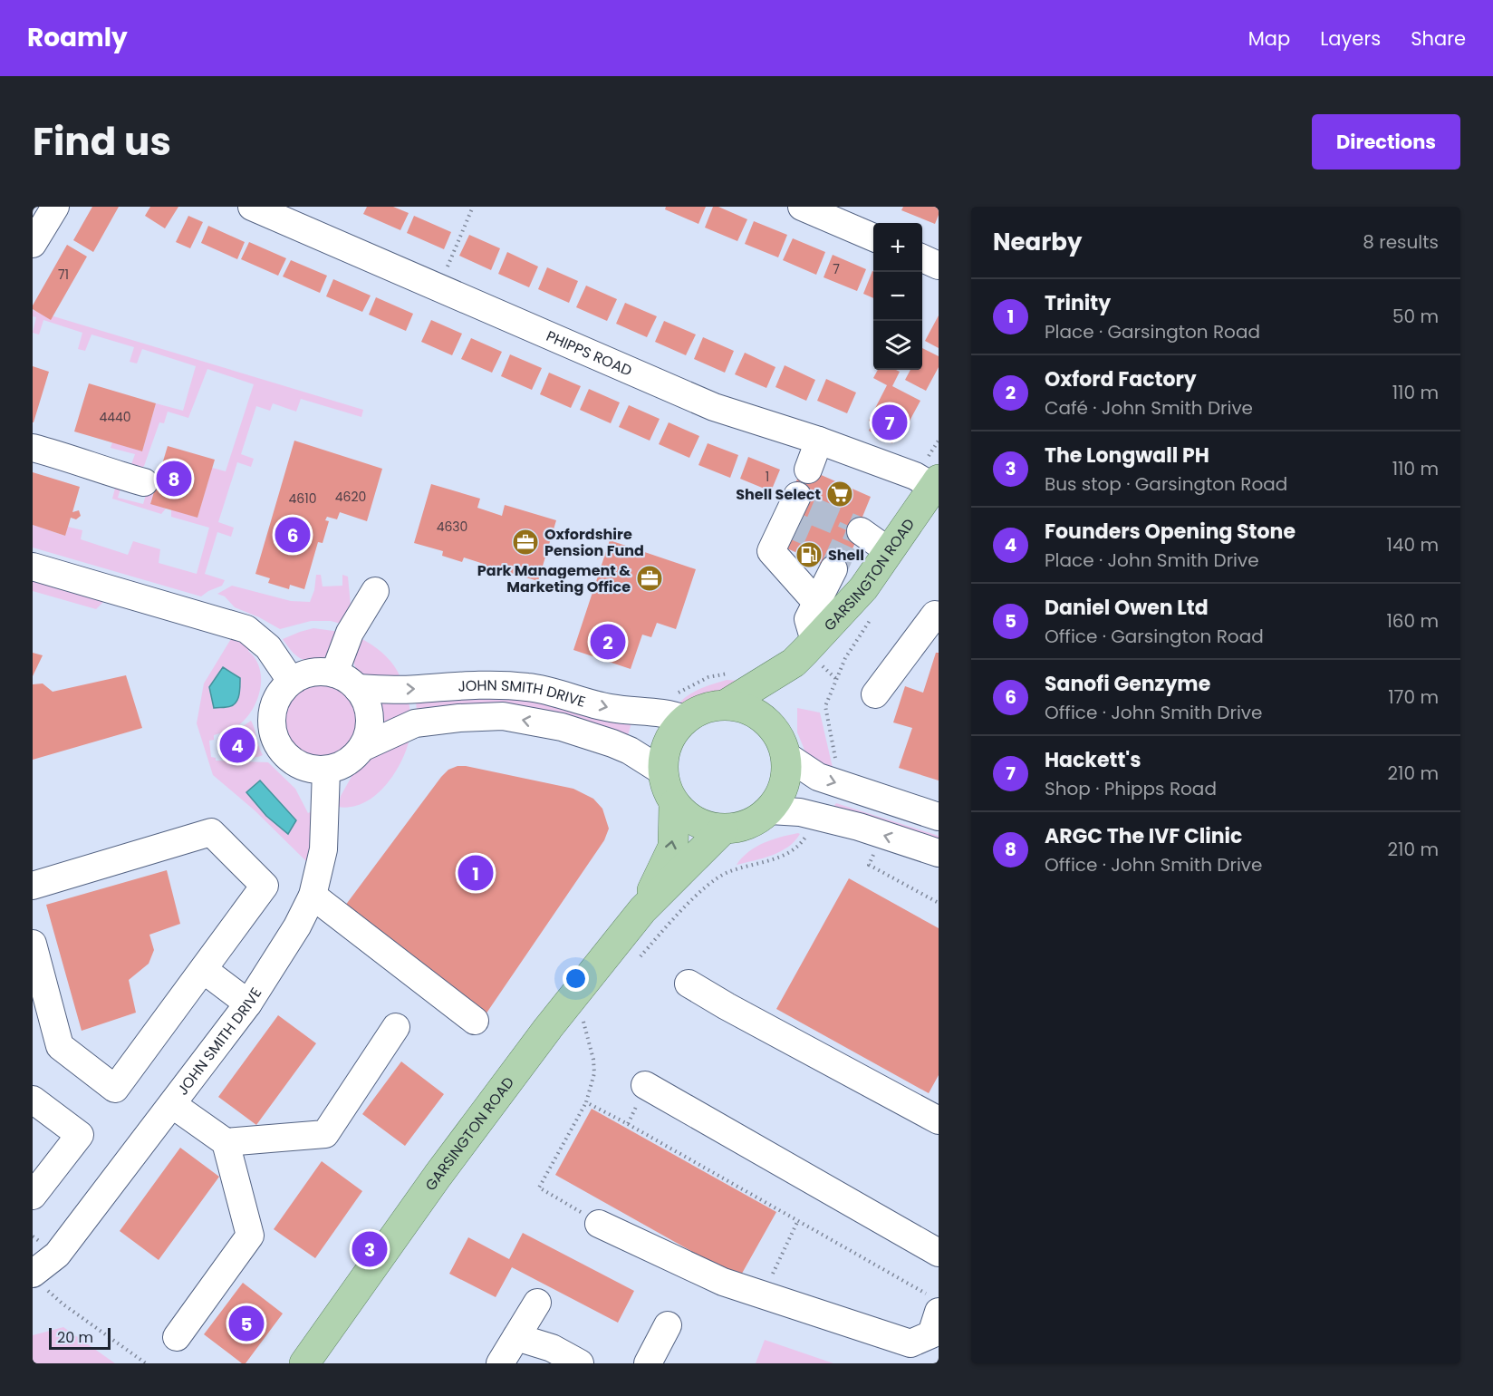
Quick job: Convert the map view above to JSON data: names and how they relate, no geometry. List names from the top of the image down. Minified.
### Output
{"streets":{"main road":["GARSINGTON ROAD"],"street":["PHIPPS ROAD","JOHN SMITH DRIVE"]},"crossings":[["PHIPPS ROAD","GARSINGTON ROAD"],["GARSINGTON ROAD","JOHN SMITH DRIVE"]],"places":{"supermarket":["Shell Select"],"office":["Oxfordshire Pension Fund","Park Management & Marketing Office"],"fuel station":["Shell"]},"house_numbers":["7","71","4440","1","4620","4610","4630"],"scale_bar":"20 m","page":{"header":"Roamly","nav":["Map","Layers","Share"],"title":"Find us","buttons":"Directions","heading":["Nearby","8 results"],"map_buttons":["+","−"],"list":[{"mark":"1","name":"Trinity","note":"Place · Garsington Road","value":"50 m"},{"mark":"2","name":"Oxford Factory","note":"Café · John Smith Drive","value":"110 m"},{"mark":"3","name":"The Longwall PH","note":"Bus stop · Garsington Road","value":"110 m"},{"mark":"4","name":"Founders Opening Stone","note":"Place · John Smith Drive","value":"140 m"},{"mark":"5","name":"Daniel Owen Ltd","note":"Office · Garsington Road","value":"160 m"},{"mark":"6","name":"Sanofi Genzyme","note":"Office · John Smith Drive","value":"170 m"},{"mark":"7","name":"Hackett's","note":"Shop · Phipps Road","value":"210 m"},{"mark":"8","name":"ARGC The IVF Clinic","note":"Office · John Smith Drive","value":"210 m"}],"pins":["7","8","6","2","4","1","3","5"],"scale":"20 m"}}
